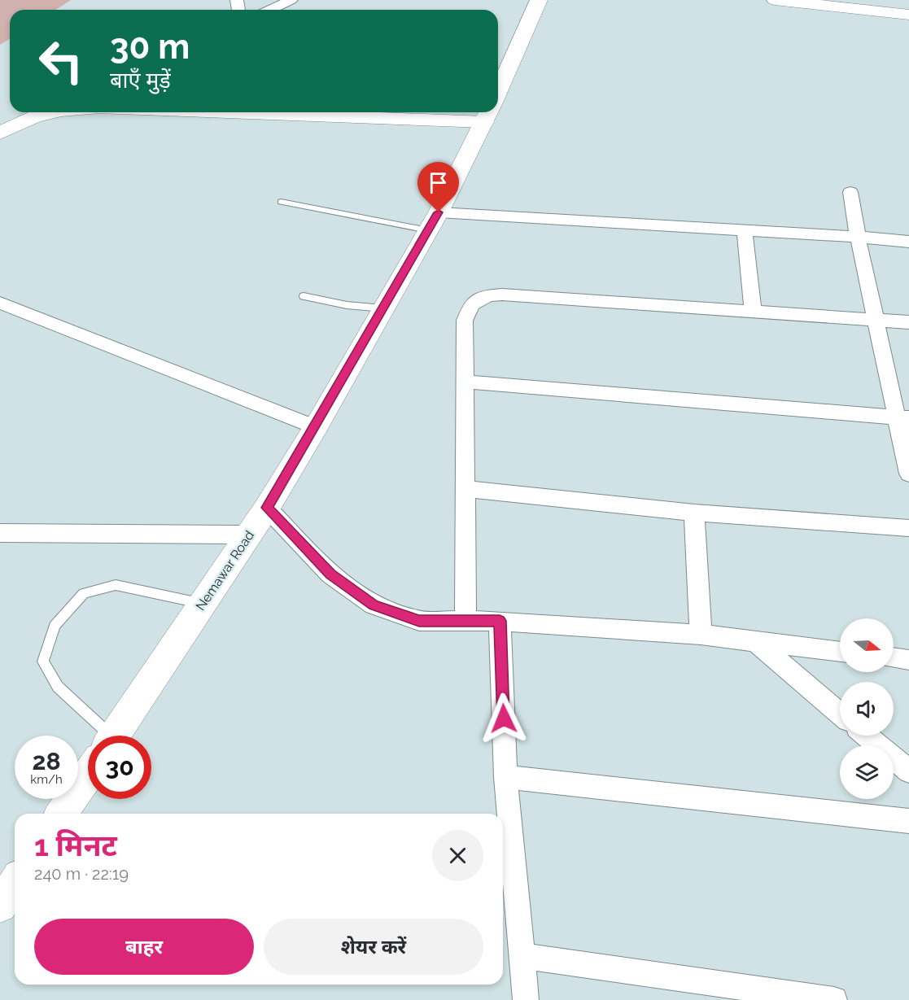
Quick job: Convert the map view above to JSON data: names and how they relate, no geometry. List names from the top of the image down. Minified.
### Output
{"streets":{"main road":["Nemawar Road"]},"north":"right","page":{"turn":["30 m","बाएँ मुड़ें"],"speed":"28 km/h","limit":"30","heading":["1 मिनट","240 m · 22:19"],"buttons":["बाहर","शेयर करें"]}}
